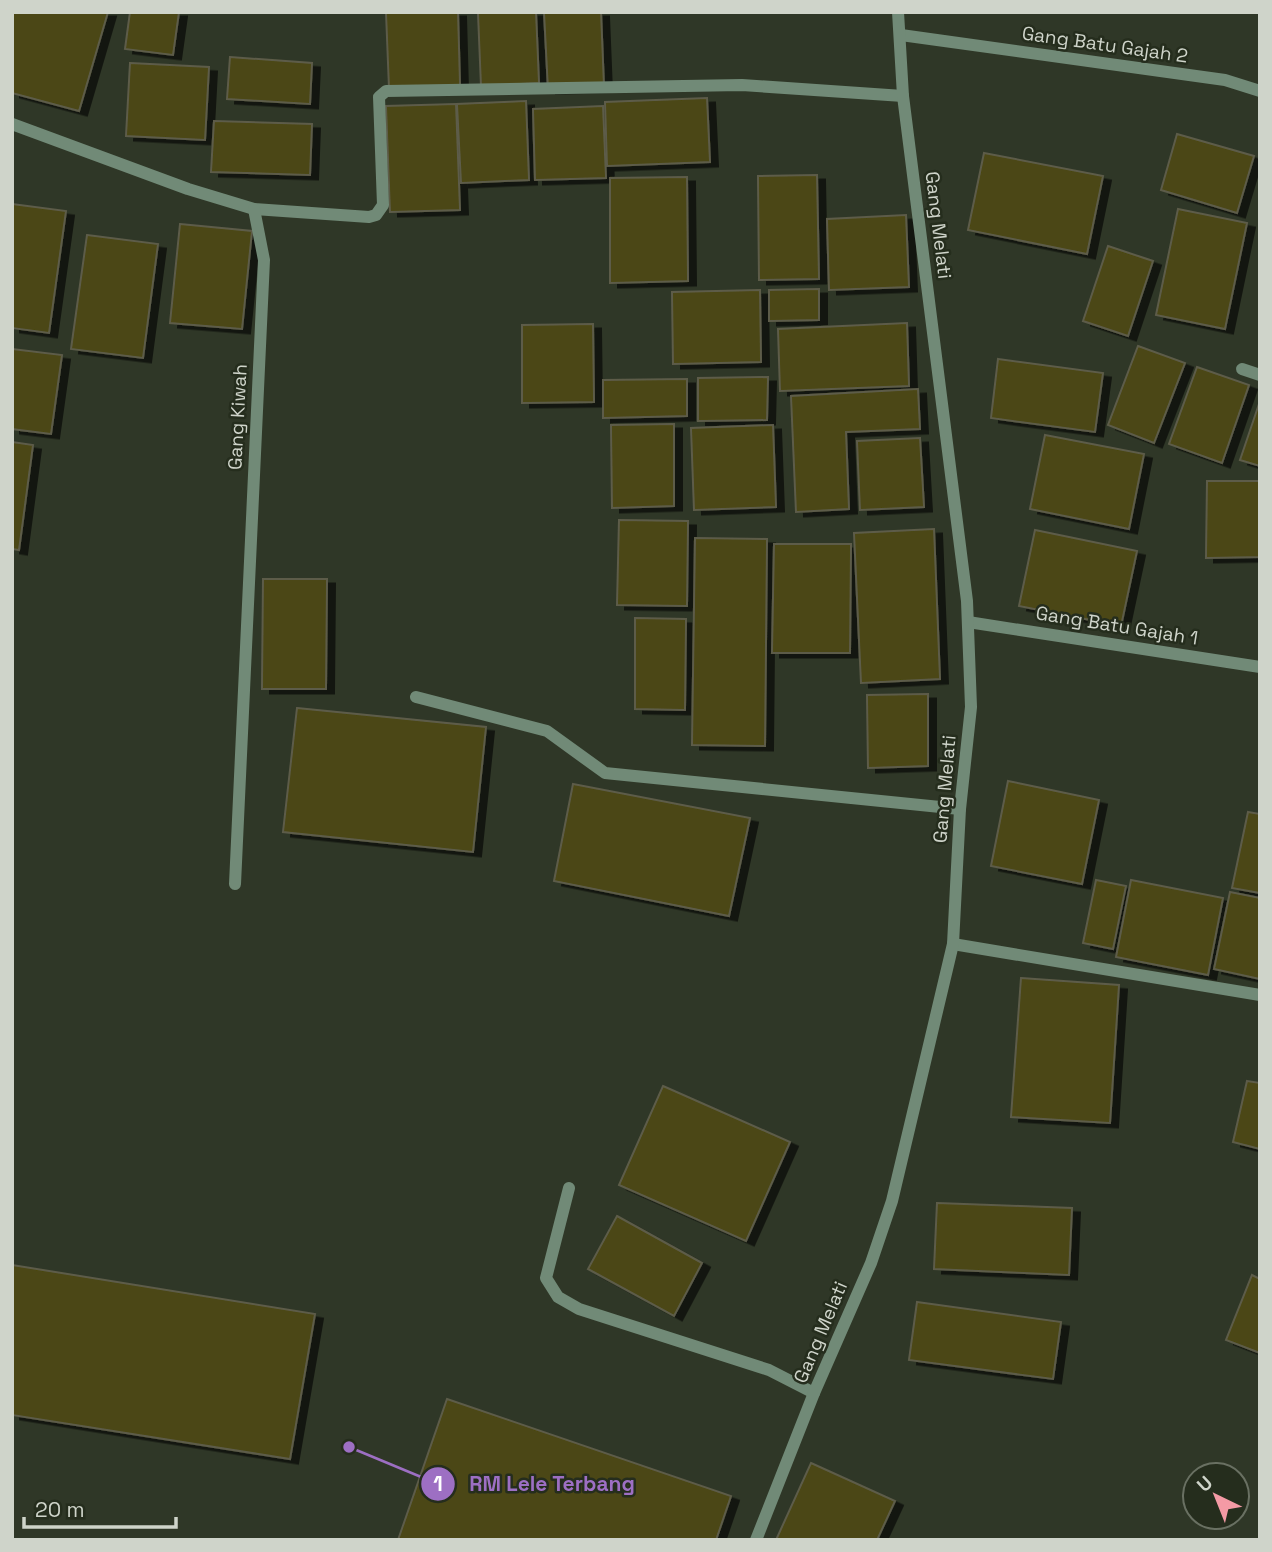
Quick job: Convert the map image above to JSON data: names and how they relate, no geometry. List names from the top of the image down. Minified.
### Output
{"streets":{"street":["Gang Batu Gajah 2","Gang Melati","Gang Kiwah","Gang Batu Gajah 1"]},"crossings":[["Gang Batu Gajah 2","Gang Melati"],["Gang Melati","Gang Batu Gajah 1"]],"places":["RM Lele Terbang"],"scale_bar":"20 m","north":"top left"}
